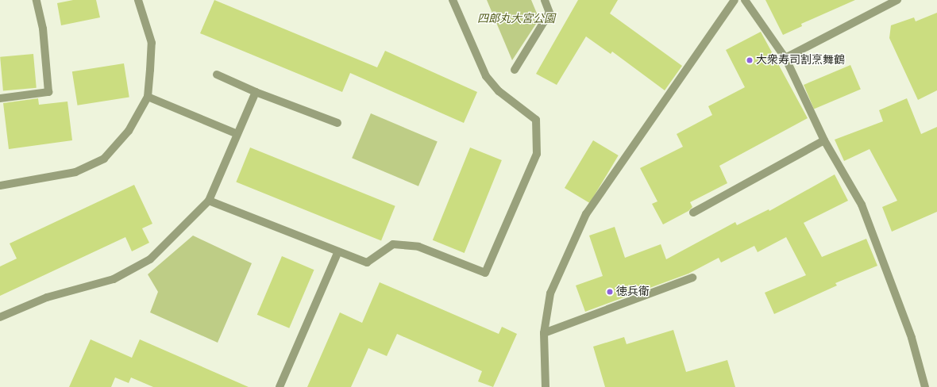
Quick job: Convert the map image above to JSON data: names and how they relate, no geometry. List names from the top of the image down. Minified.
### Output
{"parks":["四郎丸大宮公園"],"places":["大衆寿司割烹舞鶴","徳兵衛"]}
